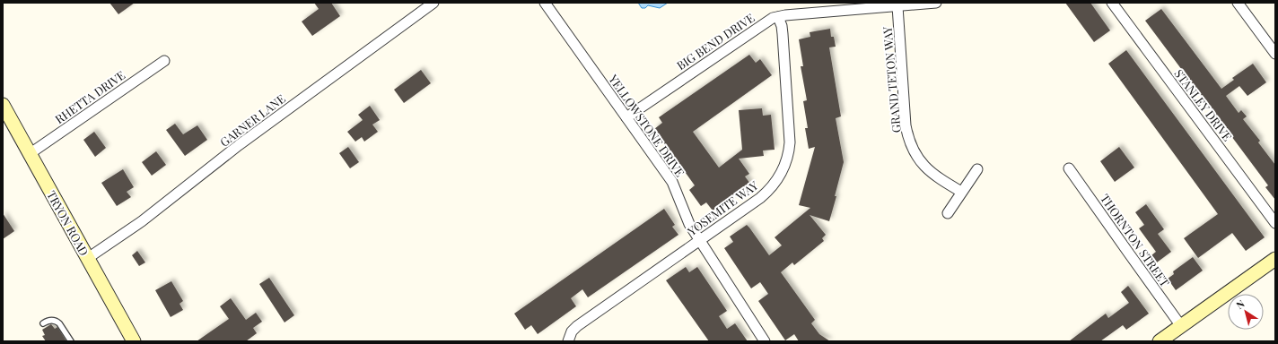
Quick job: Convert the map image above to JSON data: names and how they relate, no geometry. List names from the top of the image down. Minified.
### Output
{"streets":{"street":["BIG BEND DRIVE","GRAND TETON WAY","RHETTA DRIVE","STANLEY DRIVE","GARNER LANE","YELLOWSTONE DRIVE","YOSEMITE WAY","TRYON ROAD","THORNTON STREET"]},"crossings":[["BIG BEND DRIVE","GRAND TETON WAY"],["BIG BEND DRIVE","YELLOWSTONE DRIVE"],["BIG BEND DRIVE","YOSEMITE WAY"],["RHETTA DRIVE","TRYON ROAD"],["GARNER LANE","TRYON ROAD"],["YELLOWSTONE DRIVE","YOSEMITE WAY"]],"north":"top left"}
